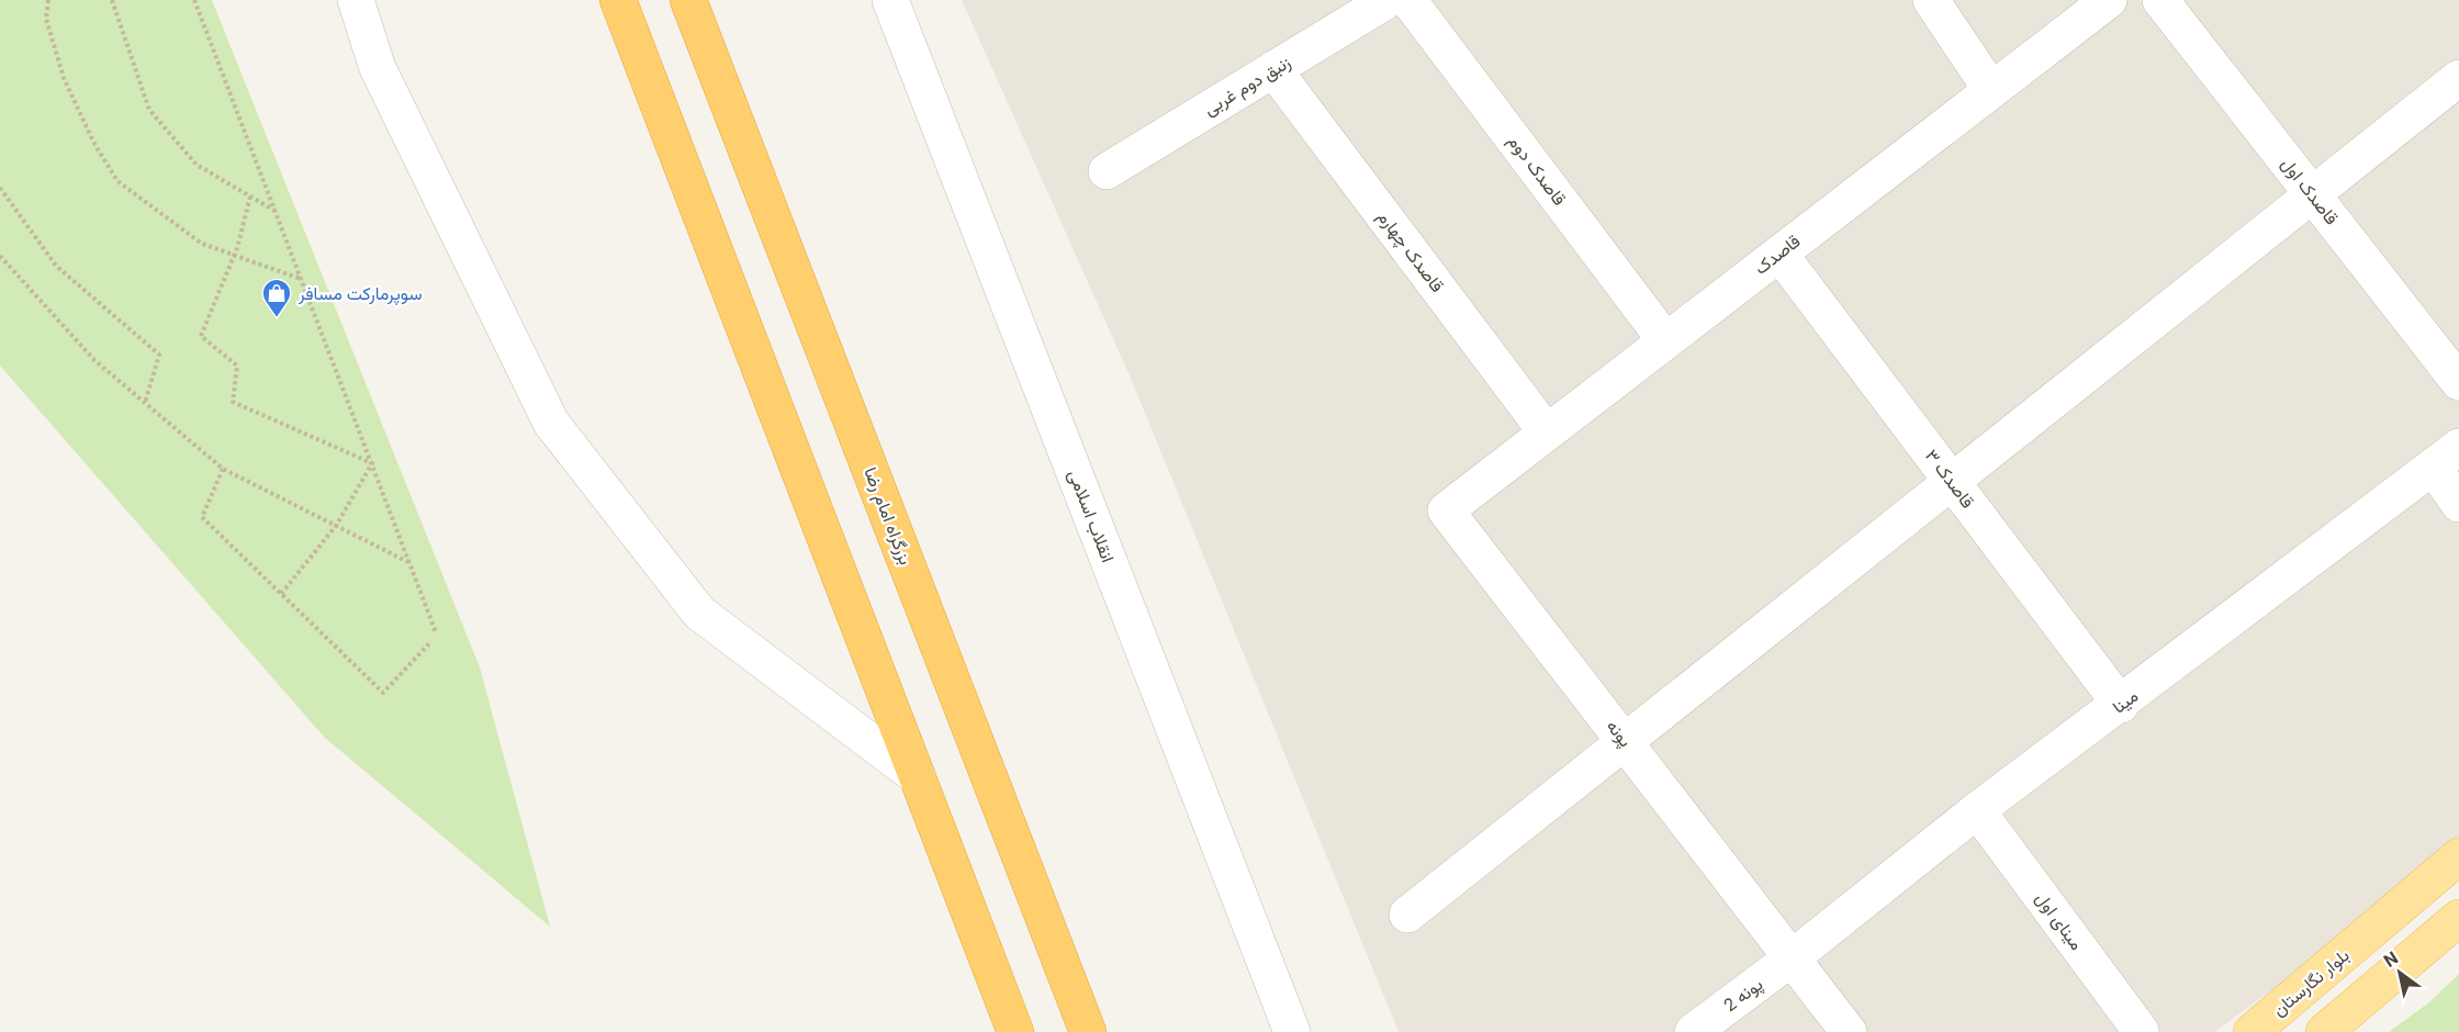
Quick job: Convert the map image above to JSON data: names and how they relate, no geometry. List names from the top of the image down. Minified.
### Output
{"streets":{"highway":["بزرگراه امام رضا"],"main road":["بلوار نگارستان"],"street":["زنبق دوم غربی","قاصدک دوم","قاصدک اول","قاصدک چهارم","قاصدک","قاصدک ۳","انقلاب اسلامی","مینا","پونه","مینای اول","پونه 2"]},"crossings":[["زنبق دوم غربی","قاصدک چهارم"],["قاصدک دوم","قاصدک"],["قاصدک چهارم","قاصدک"],["قاصدک","قاصدک ۳"],["قاصدک","پونه"],["قاصدک ۳","مینا"],["مینا","پونه"],["مینا","مینای اول"],["مینا","پونه 2"],["پونه","پونه 2"]],"places":{"shop":["سوپرمارکت مسافر"]},"north":"top left"}
